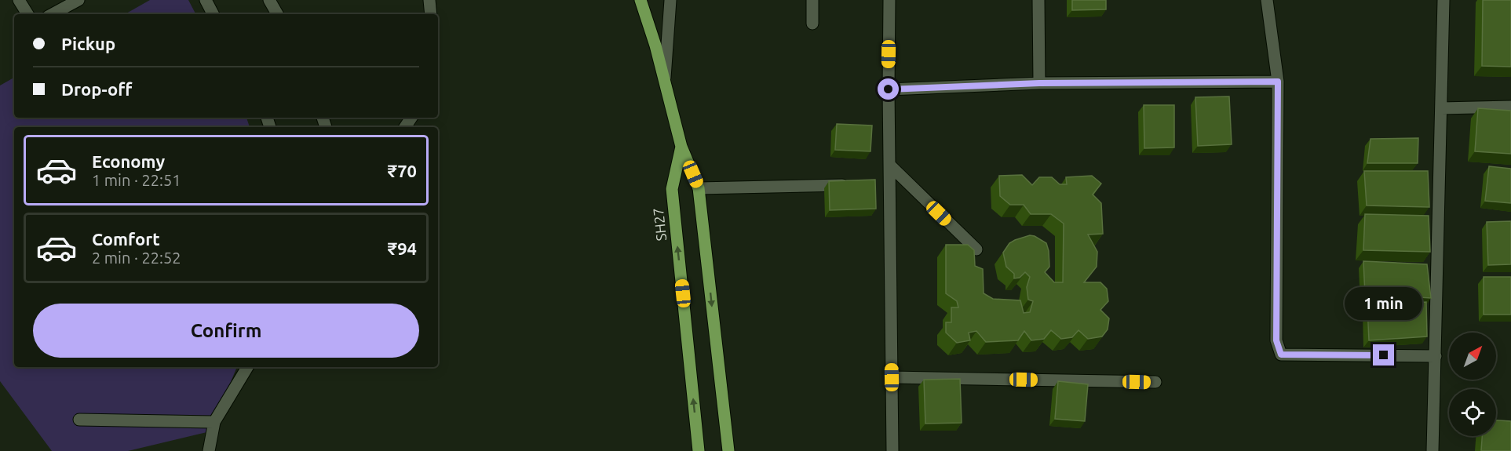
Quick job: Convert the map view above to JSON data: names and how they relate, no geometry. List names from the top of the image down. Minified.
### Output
{"streets":{"main road":["SH27"]},"north":"top right","page":{"banner":["Pickup","Drop-off"],"list":[{"name":"Economy","note":"1 min · 22:51","value":"₹70"},{"name":"Comfort","note":"2 min · 22:52","value":"₹94"}],"bubble":"1 min","buttons":"Confirm"}}
